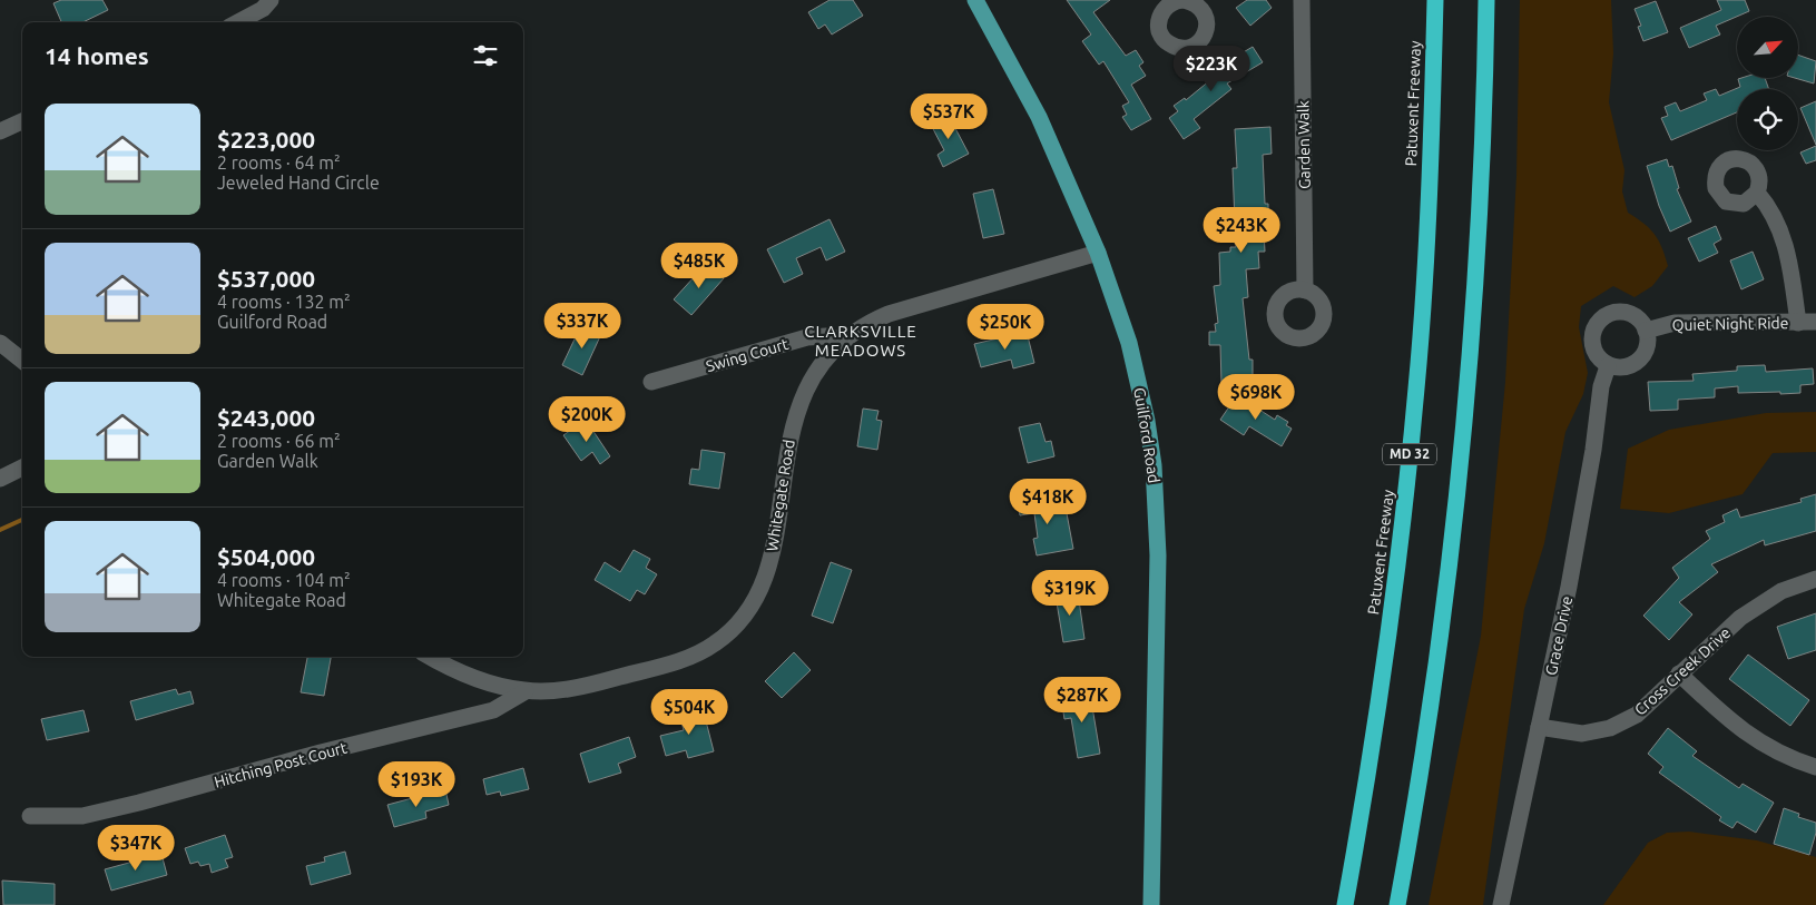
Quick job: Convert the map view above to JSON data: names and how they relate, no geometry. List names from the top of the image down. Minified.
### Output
{"streets":{"highway":["Patuxent Freeway","MD 32"],"main road":["Guilford Road"],"street":["Garden Walk","Quiet Night Ride","Swing Court","Whitegate Road","Grace Drive","Cross Creek Drive","Hitching Post Court"]},"crossings":[["Quiet Night Ride","Grace Drive"],["Swing Court","Whitegate Road"],["Guilford Road","Whitegate Road"],["Whitegate Road","Hitching Post Court"],["Grace Drive","Cross Creek Drive"]],"districts":["CLARKSVILLE MEADOWS"],"north":"top right","page":{"heading":"14 homes","price":["$223K","$537K","$243K","$485K","$337K","$250K","$698K","$200K","$418K","$319K","$287K","$504K","$193K","$347K"],"list":[{"name":"$223,000","note":"2 rooms · 64 m² · Jeweled Hand Circle"},{"name":"$537,000","note":"4 rooms · 132 m² · Guilford Road"},{"name":"$243,000","note":"2 rooms · 66 m² · Garden Walk"},{"name":"$504,000","note":"4 rooms · 104 m² · Whitegate Road"}]}}
